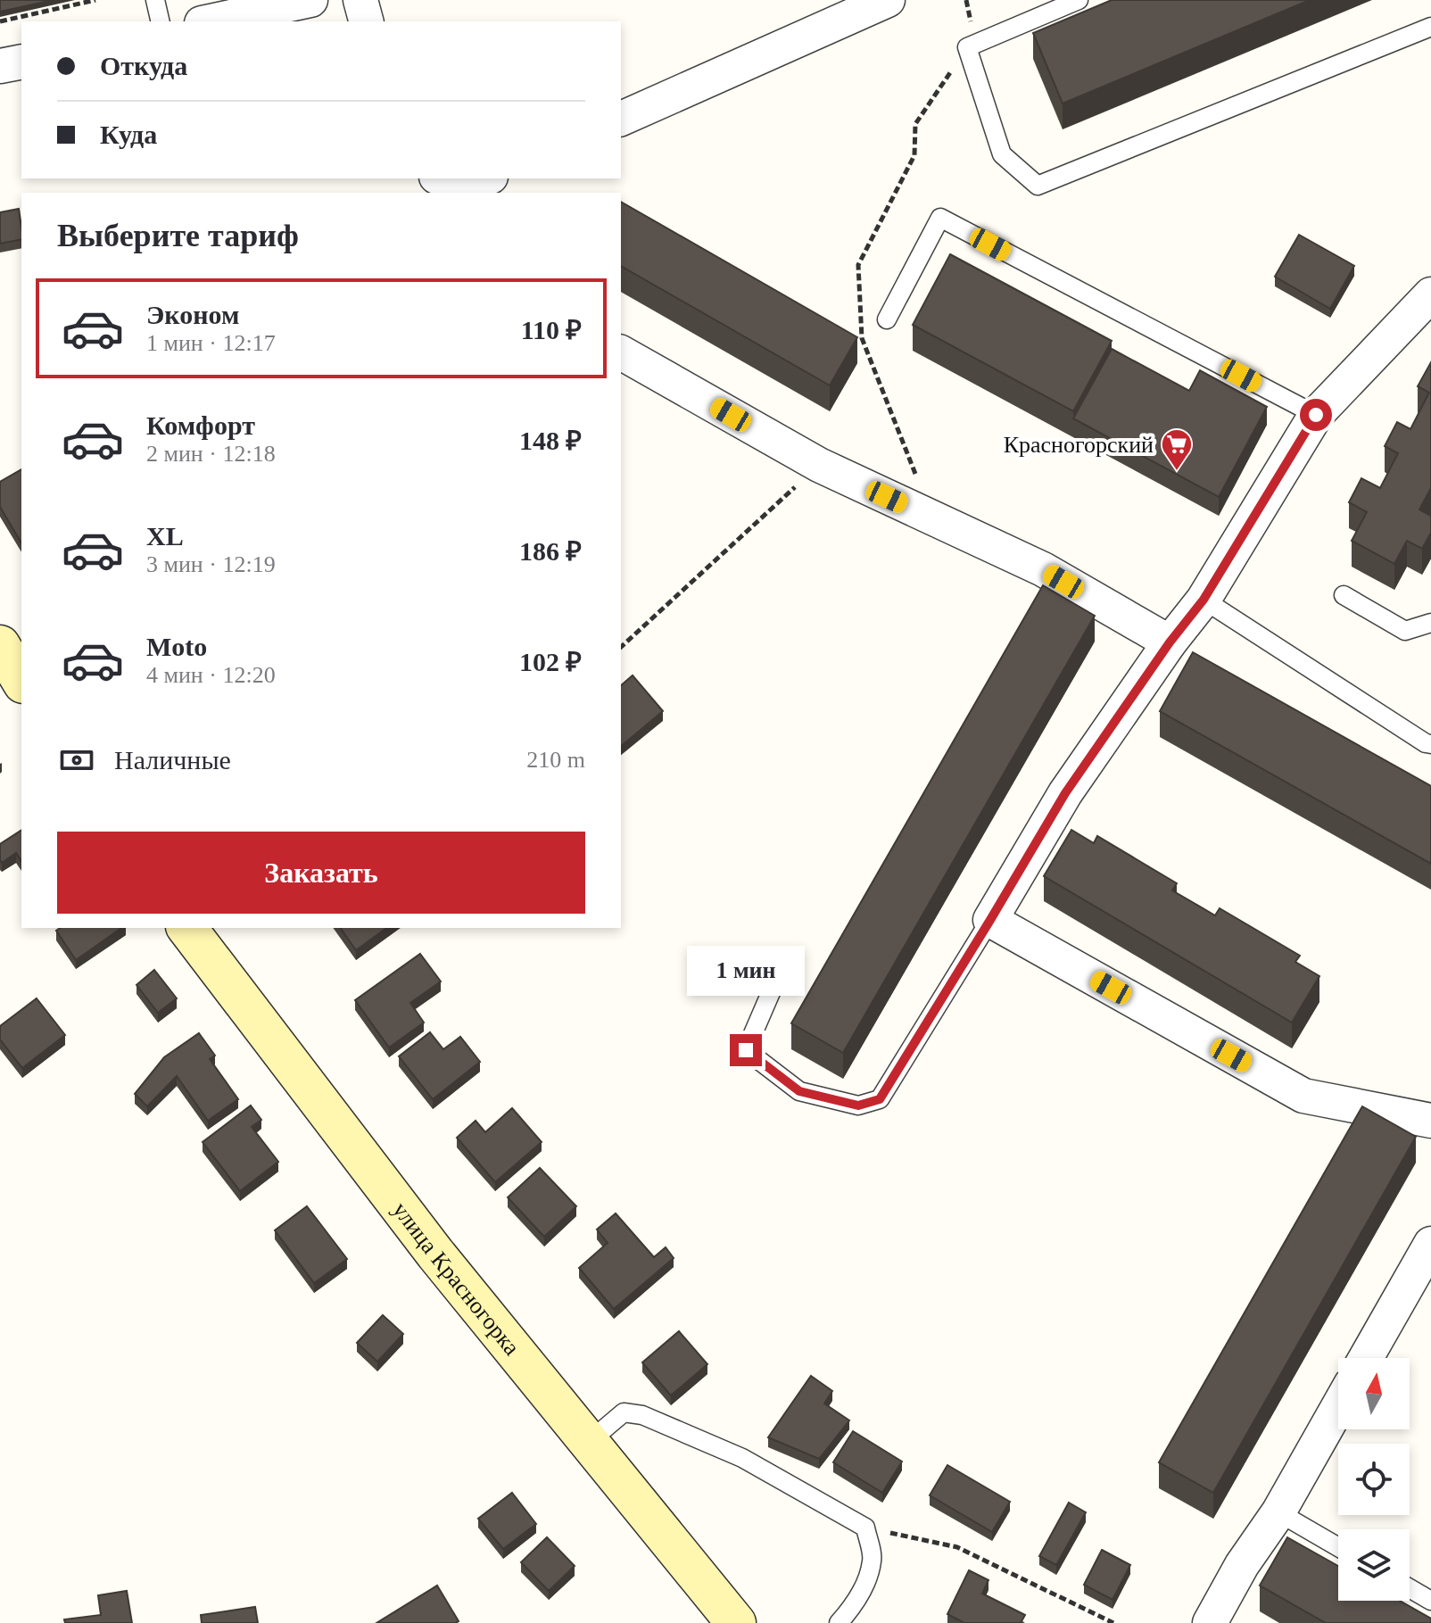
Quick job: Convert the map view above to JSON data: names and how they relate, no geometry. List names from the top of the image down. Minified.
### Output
{"streets":{"main road":["улица Красногорка"]},"places":{"supermarket":["Красногорский"]},"north":"top","page":{"banner":["Откуда","Куда"],"heading":"Выберите тариф","list":[{"name":"Эконом","note":"1 мин · 12:17","value":"110 ₽"},{"name":"Комфорт","note":"2 мин · 12:18","value":"148 ₽"},{"name":"XL","note":"3 мин · 12:19","value":"186 ₽"},{"name":"Moto","note":"4 мин · 12:20","value":"102 ₽"}],"pay":["Наличные","210 m"],"buttons":"Заказать","bubble":"1 мин"}}
